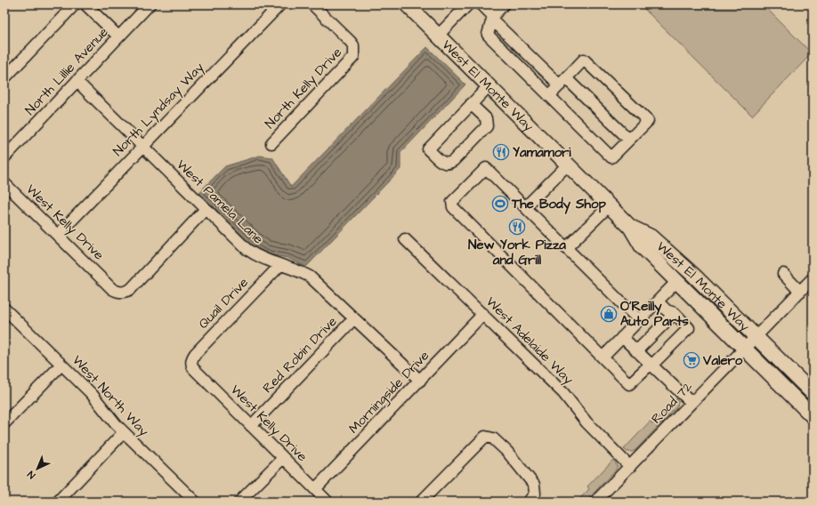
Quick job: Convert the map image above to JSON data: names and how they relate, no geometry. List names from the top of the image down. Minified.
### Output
{"streets":{"main road":["West El Monte Way"],"street":["North Lillie Avenue","North Kelly Drive","North Lyndsay Way","West Pamela Lane","West Kelly Drive","Quail Drive","West Adelaide Way","Red Robin Drive","Morningside Drive","West North Way","Road 72"]},"crossings":[["North Lillie Avenue","West Pamela Lane"],["West El Monte Way","Road 72"],["North Lyndsay Way","West Pamela Lane"],["North Lyndsay Way","West Kelly Drive"],["West Pamela Lane","West Kelly Drive"],["West Pamela Lane","Quail Drive"],["West Pamela Lane","Red Robin Drive"],["West Pamela Lane","Morningside Drive"],["West Kelly Drive","Quail Drive"],["West Kelly Drive","Red Robin Drive"],["West Kelly Drive","Morningside Drive"],["West Adelaide Way","Morningside Drive"],["West Adelaide Way","Road 72"]],"places":{"restaurant":["Yamamori","New York Pizza and Grill"],"sports":["The Body Shop"],"shop":["O'Reilly Auto Parts"],"supermarket":["Valero"]},"north":"bottom left"}
